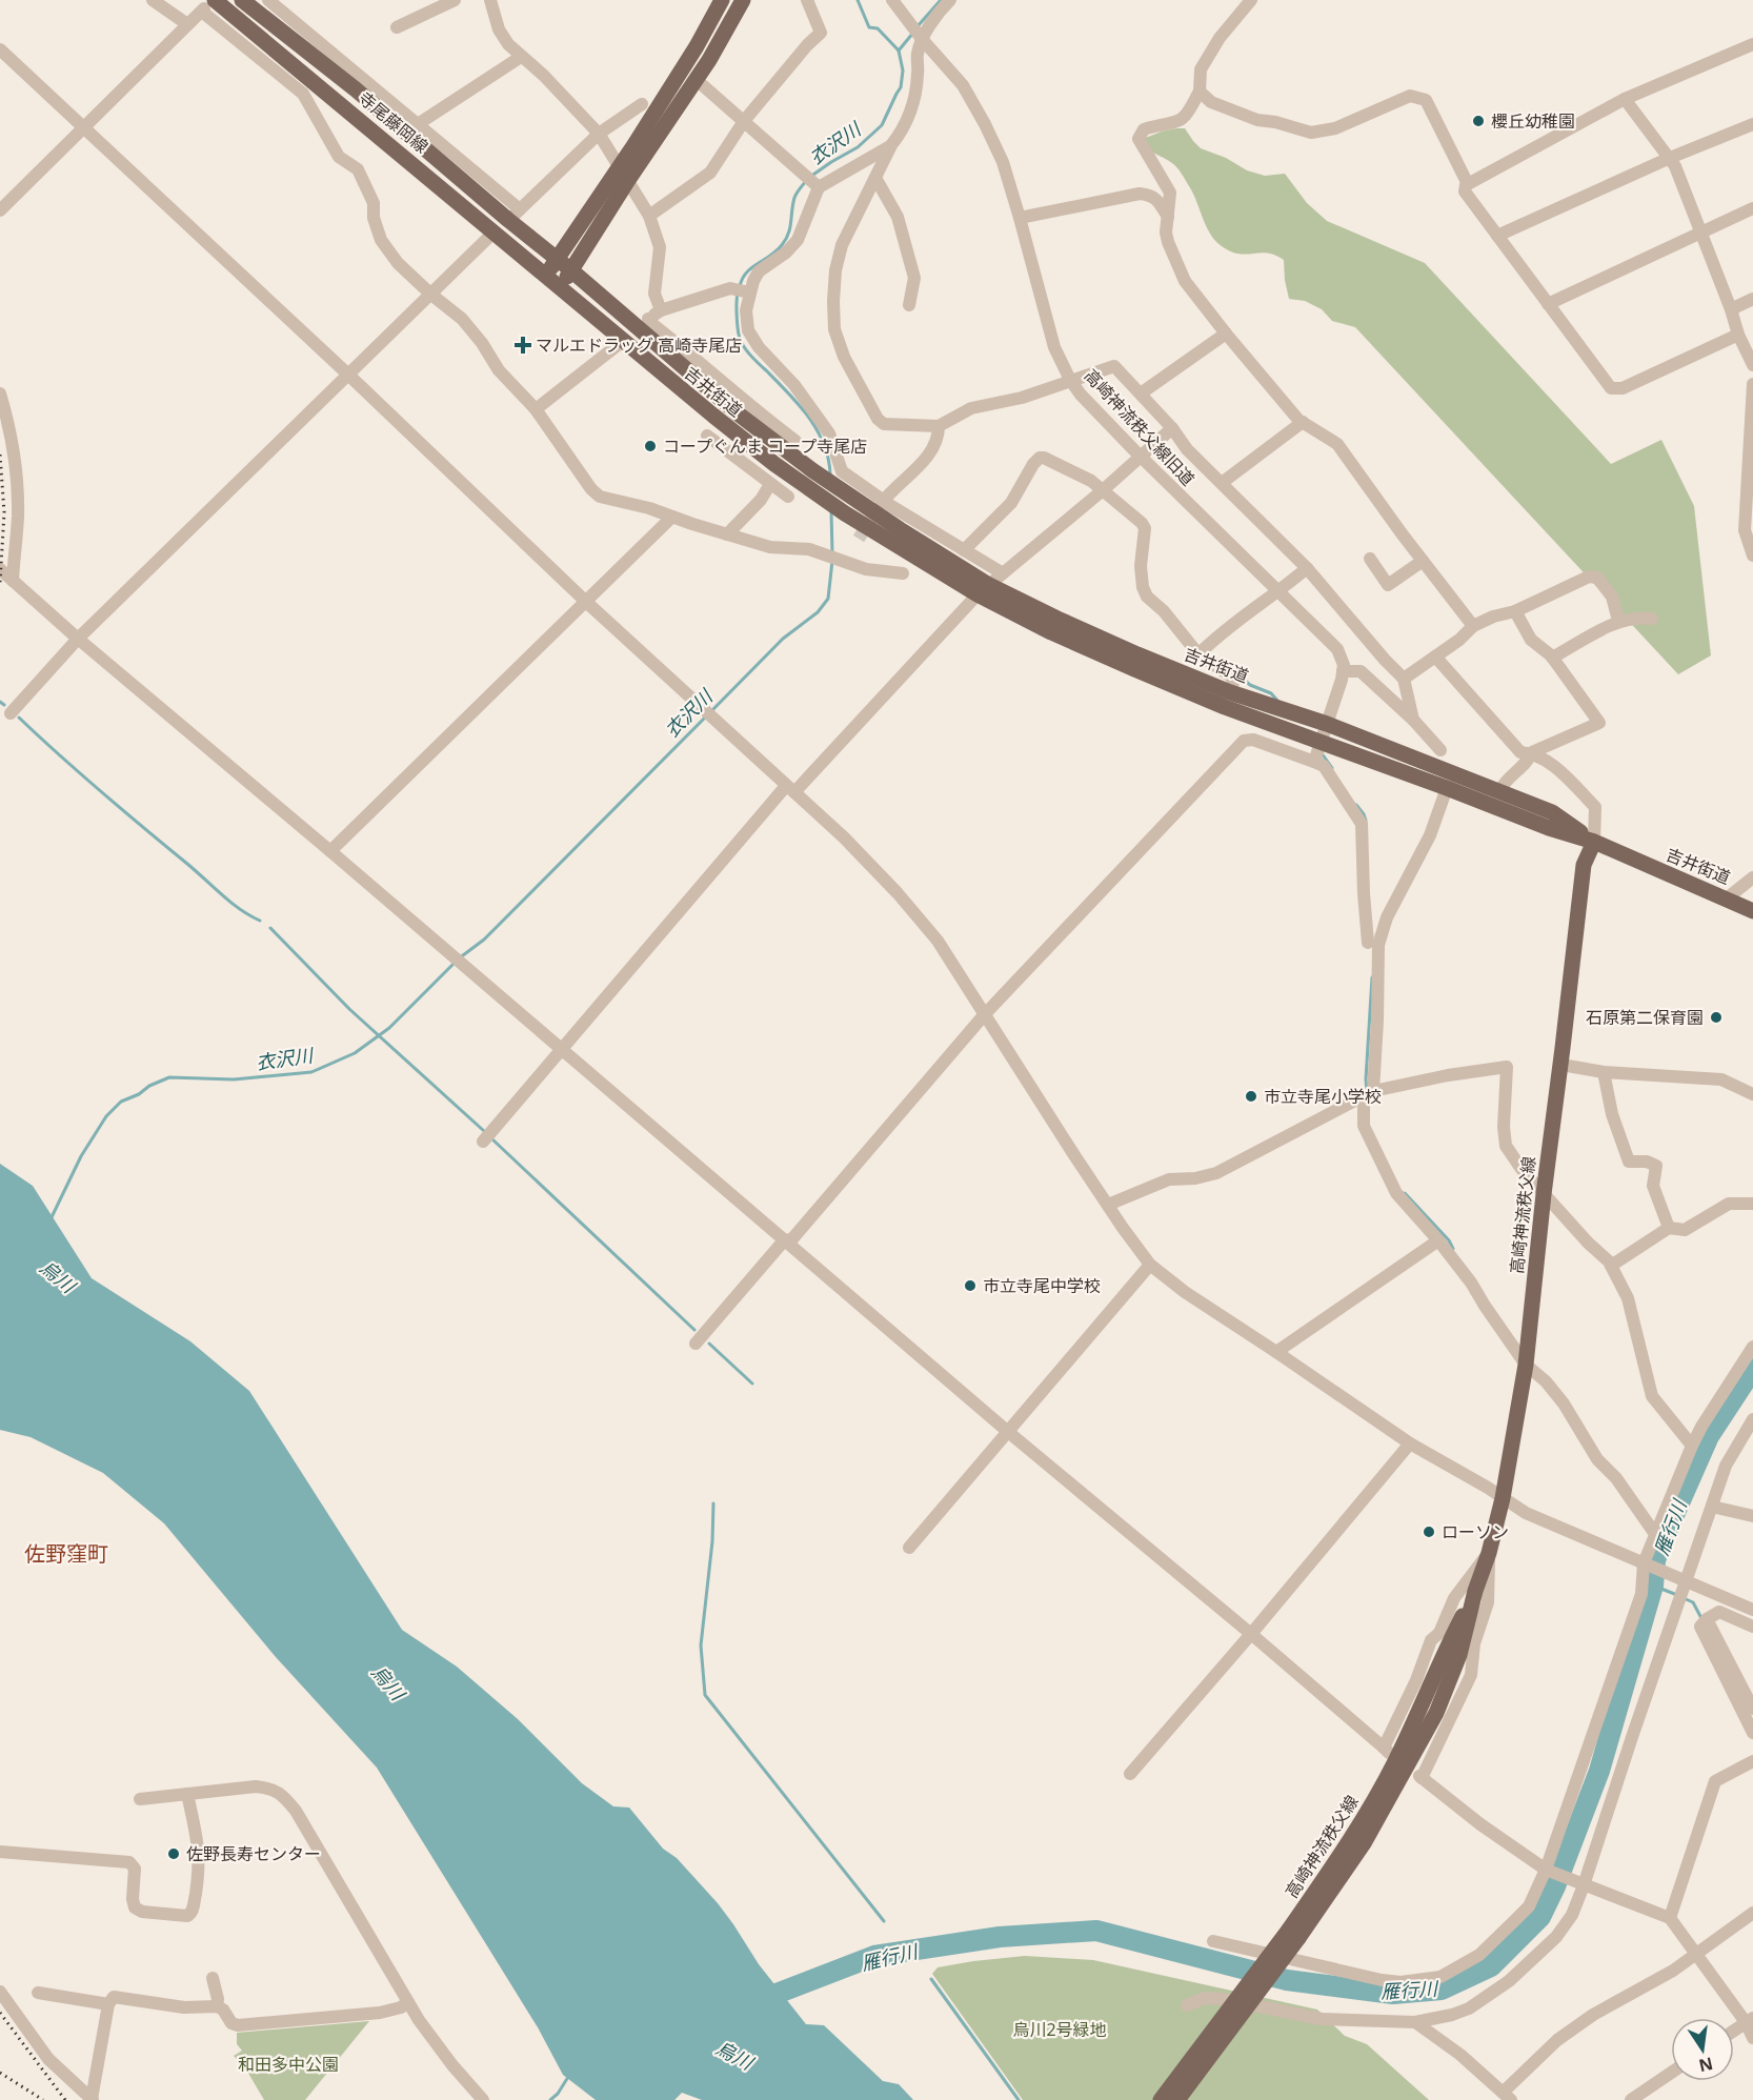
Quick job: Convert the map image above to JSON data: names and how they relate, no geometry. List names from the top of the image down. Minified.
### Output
{"streets":{"main road":["寺尾藤岡線","吉井街道","高崎神流秩父線"],"street":["高崎神流秩父線旧道"]},"crossings":[["寺尾藤岡線","吉井街道"],["吉井街道","高崎神流秩父線"]],"districts":["佐野窪町"],"water":["衣沢川","烏川","雁行川"],"parks":["烏川2号緑地","和田多中公園"],"places":{"other":["櫻丘幼稚園","コープぐんま コープ寺尾店","石原第二保育園","市立寺尾小学校","市立寺尾中学校","ローソン","佐野長寿センター"],"health":["マルエドラッグ 高崎寺尾店"]},"north":"bottom"}
